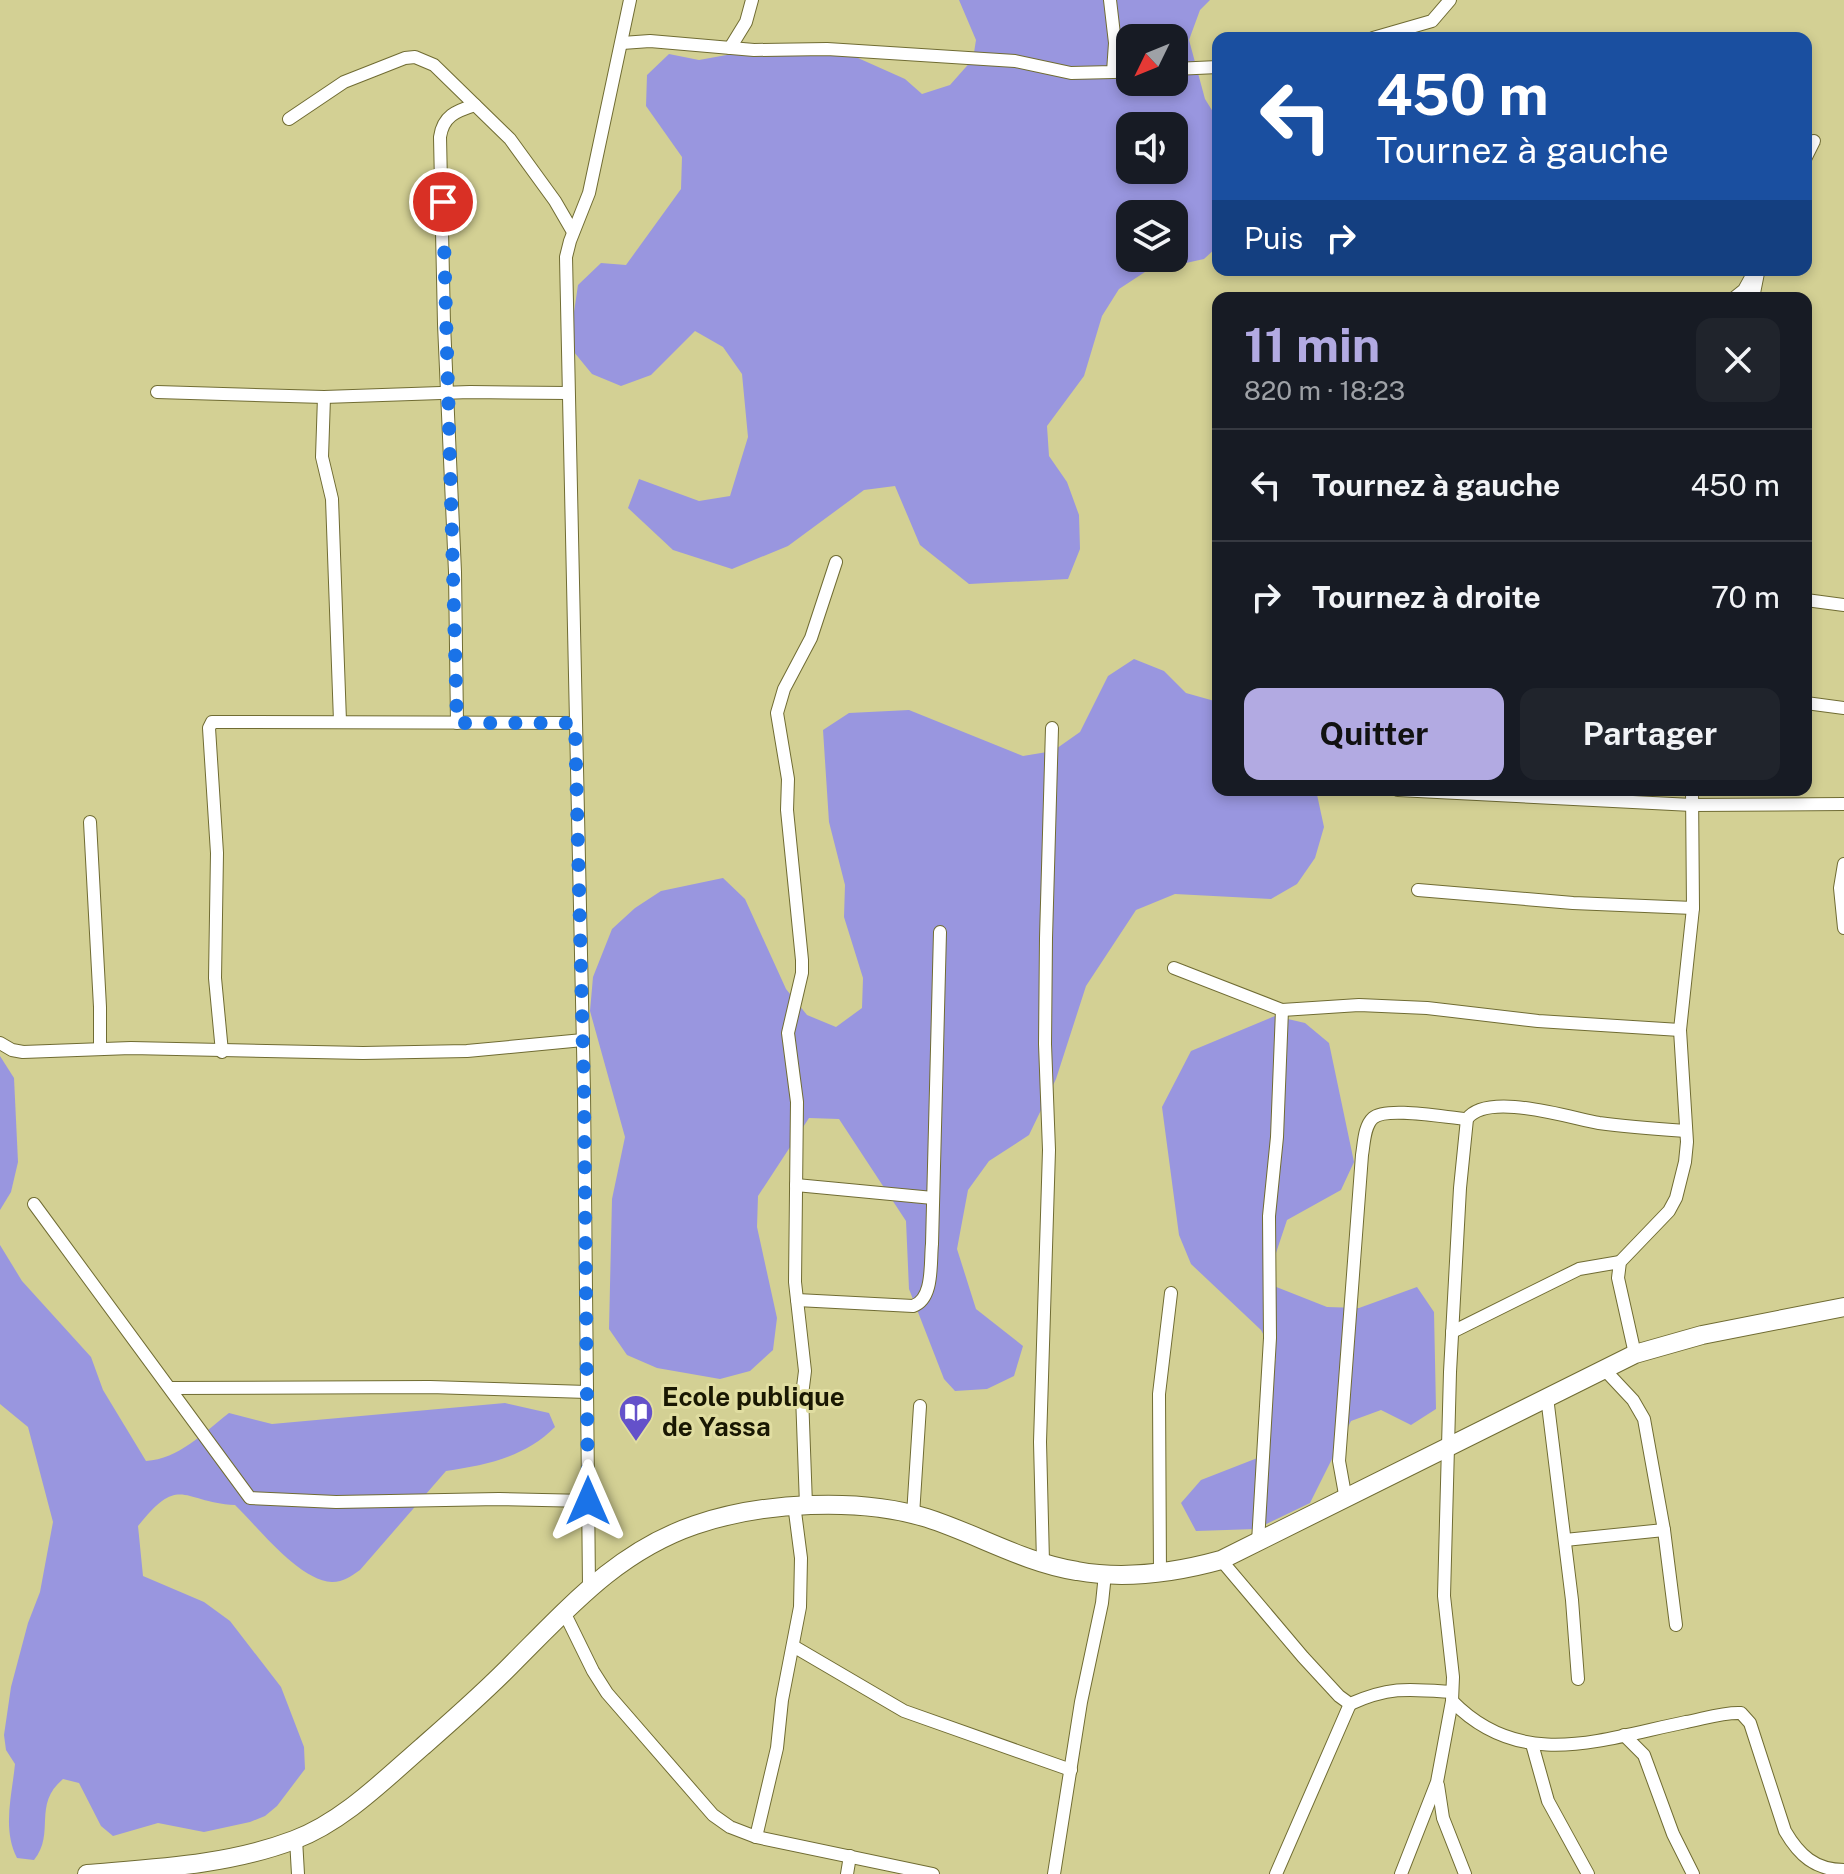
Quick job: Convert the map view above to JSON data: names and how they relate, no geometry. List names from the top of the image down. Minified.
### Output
{"places":{"library":["Ecole publique de Yassa"]},"north":"bottom left","page":{"turn":["450 m","Tournez à gauche"],"then":"Puis","heading":["11 min","820 m · 18:23"],"list":[{"name":"Tournez à gauche","value":"450 m"},{"name":"Tournez à droite","value":"70 m"}],"buttons":["Quitter","Partager"]}}
